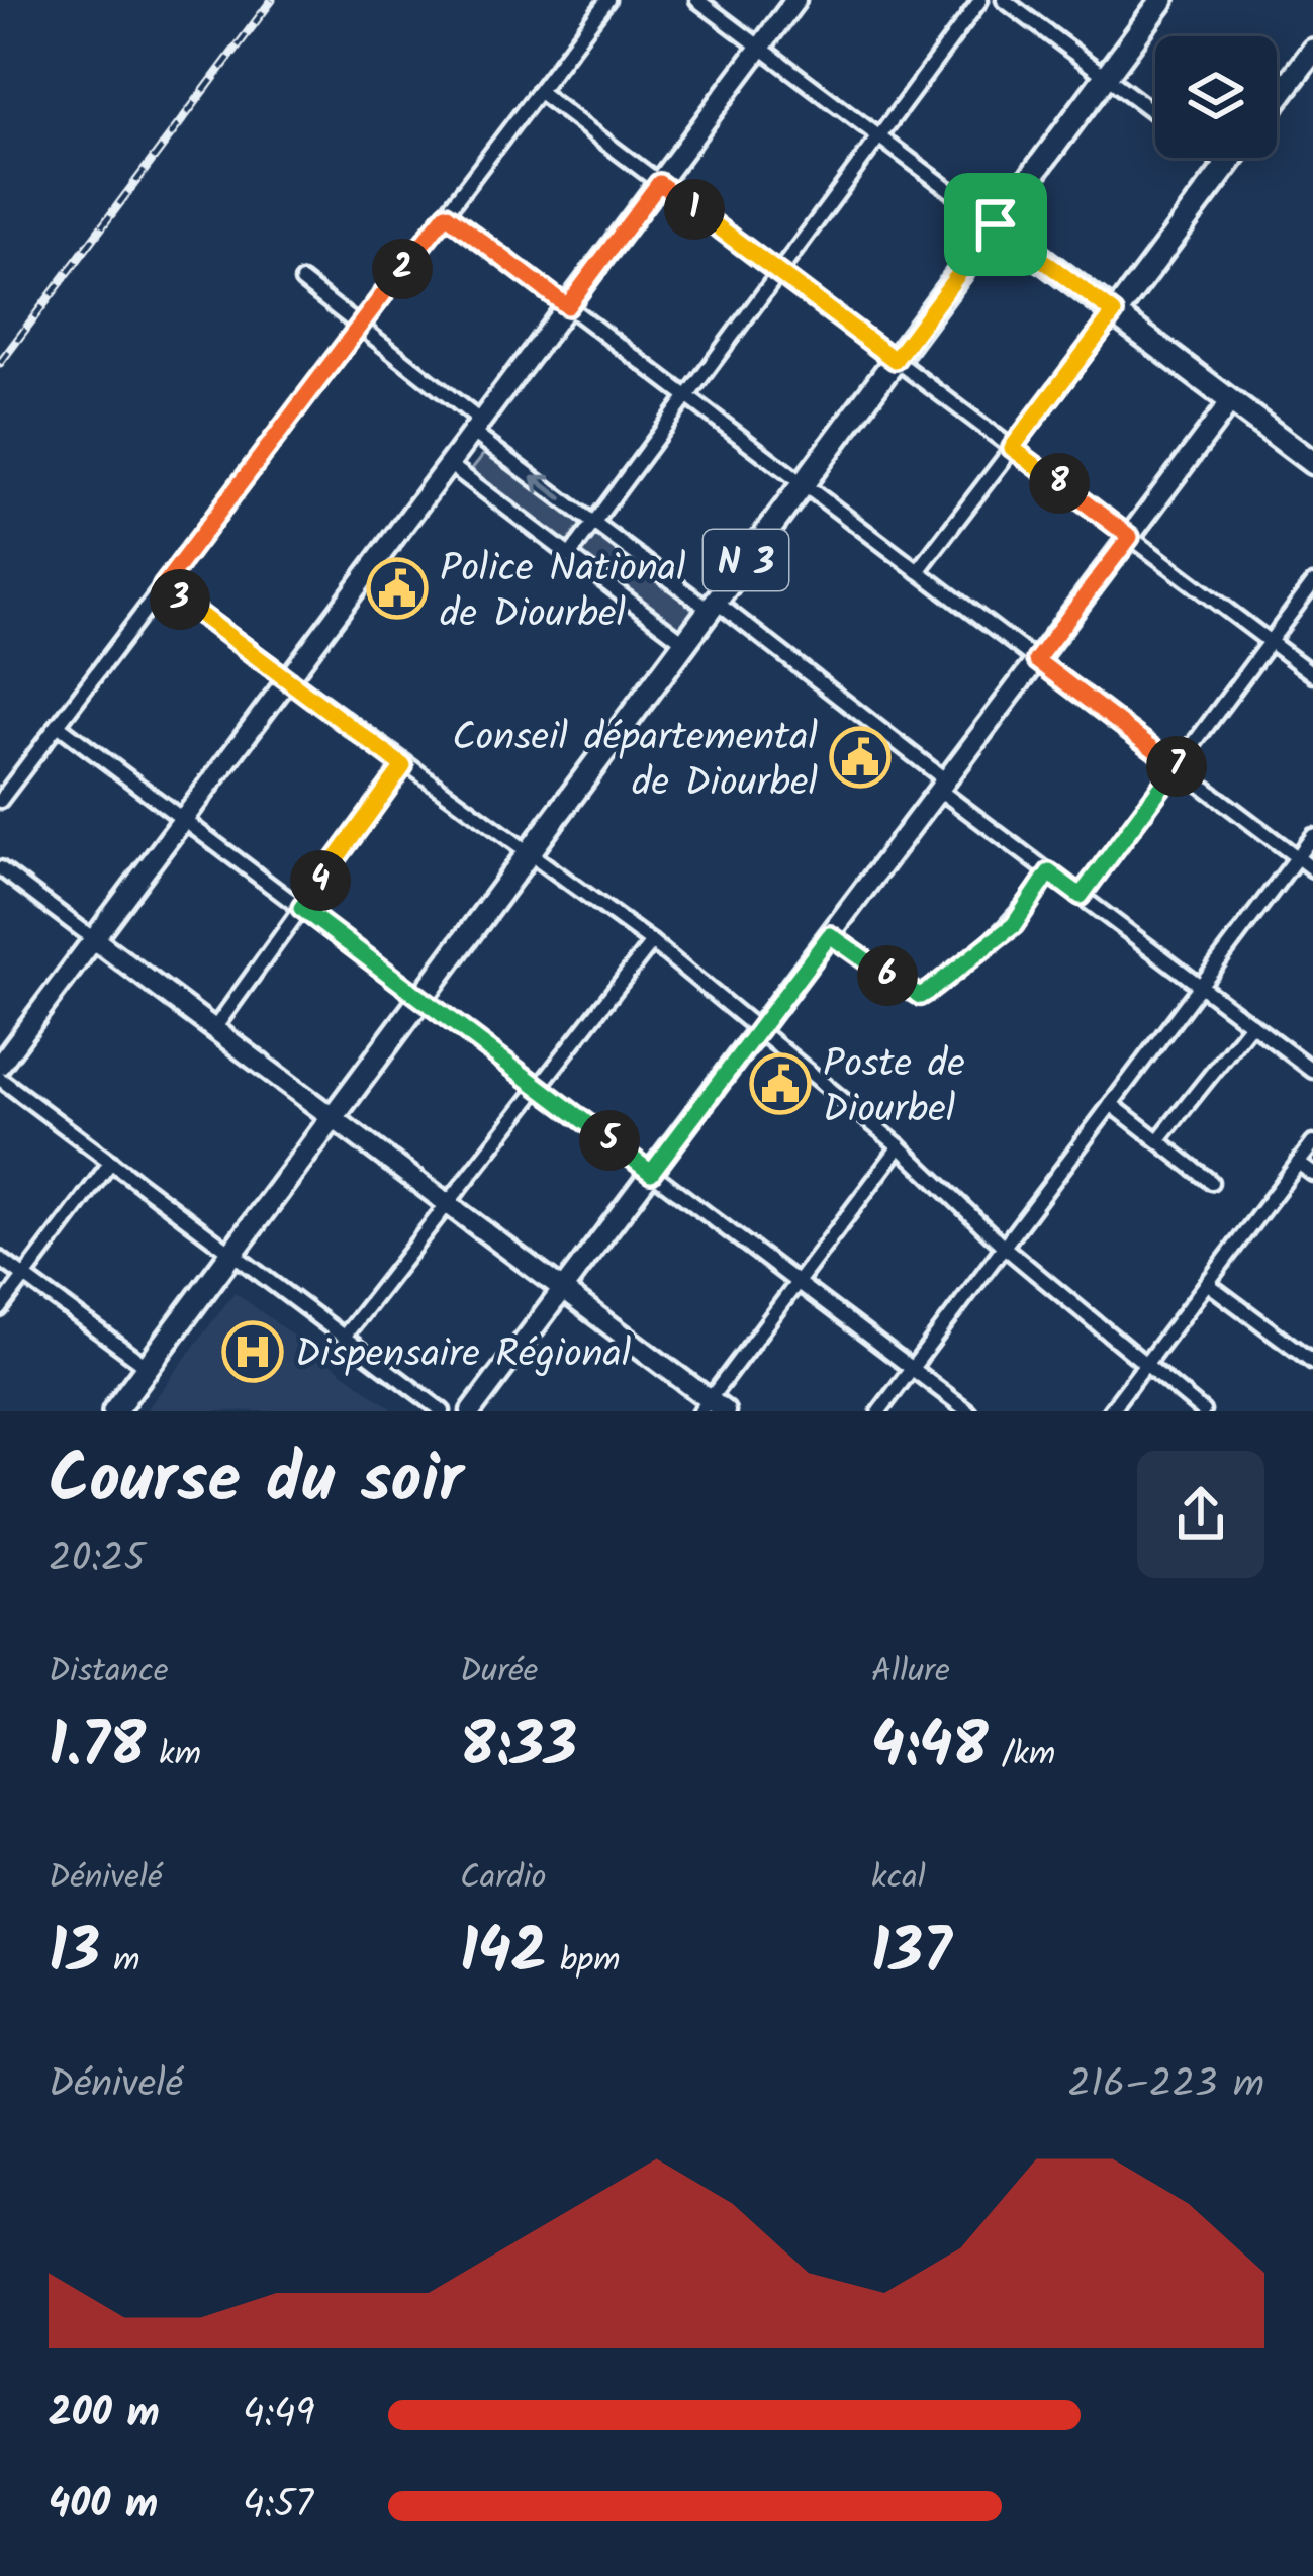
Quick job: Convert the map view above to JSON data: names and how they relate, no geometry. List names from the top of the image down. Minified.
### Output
{"streets":{"main road":["N 3"]},"places":{"public building":["Police National de Diourbel","Conseil départemental de Diourbel","Poste de Diourbel"],"hospital":["Dispensaire Régional"]},"page":{"pins":["1","2","8","3","7","4","6","5"],"heading":["Course du soir","20:25"],"stats":[["Distance","1.78 km"],["Durée","8:33"],["Allure","4:48 /km"],["Dénivelé","13 m"],["Cardio","142 bpm"],["kcal","137"]],"chart":["Dénivelé","216–223 m"],"list":[{"name":"200 m","note":"4:49"},{"name":"400 m","note":"4:57"}]}}
